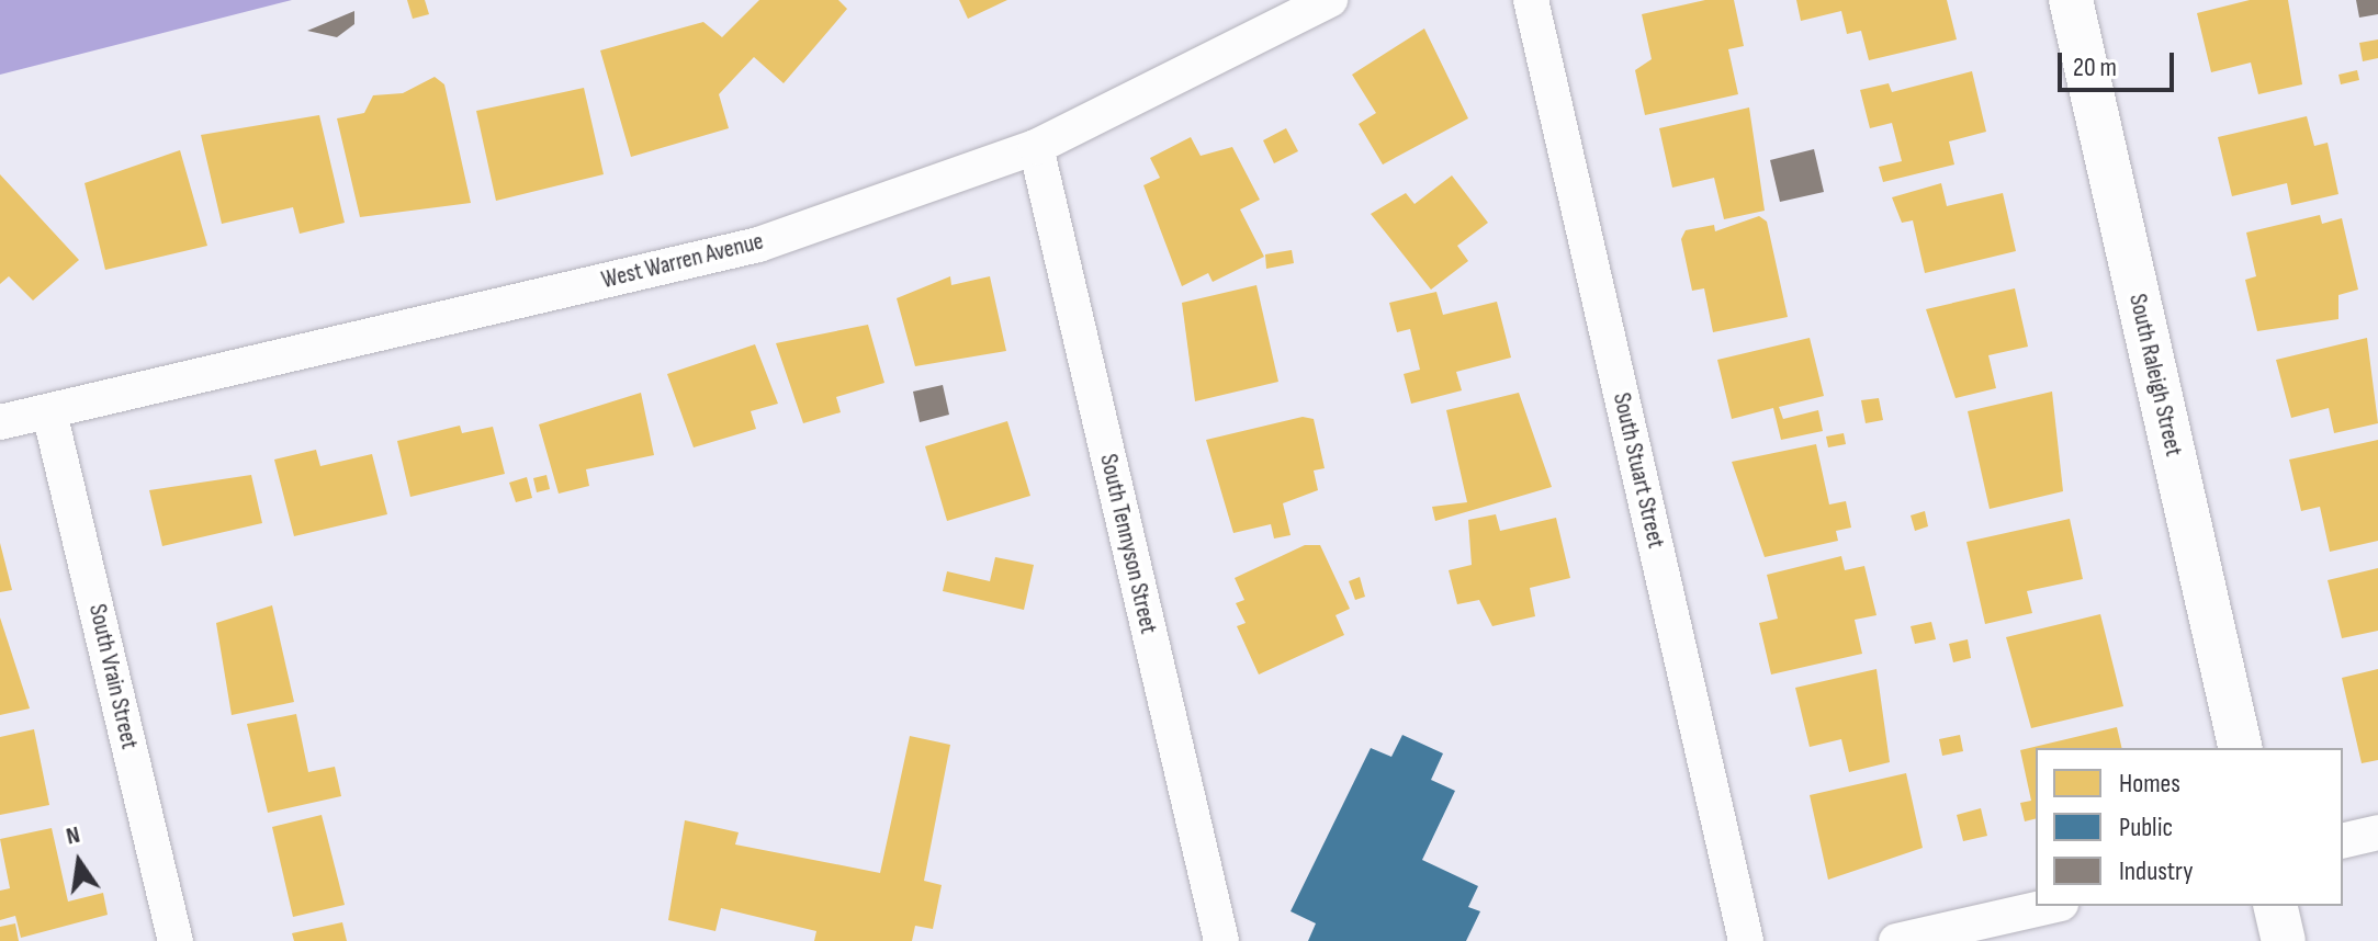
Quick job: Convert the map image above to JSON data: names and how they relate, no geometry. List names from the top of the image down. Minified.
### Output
{"streets":{"street":["West Warren Avenue","South Raleigh Street","South Stuart Street","South Tennyson Street","South Vrain Street"]},"crossings":[["West Warren Avenue","South Tennyson Street"],["West Warren Avenue","South Vrain Street"]],"legend":["Homes","Public","Industry"],"scale_bar":"20 m","north":"top"}
